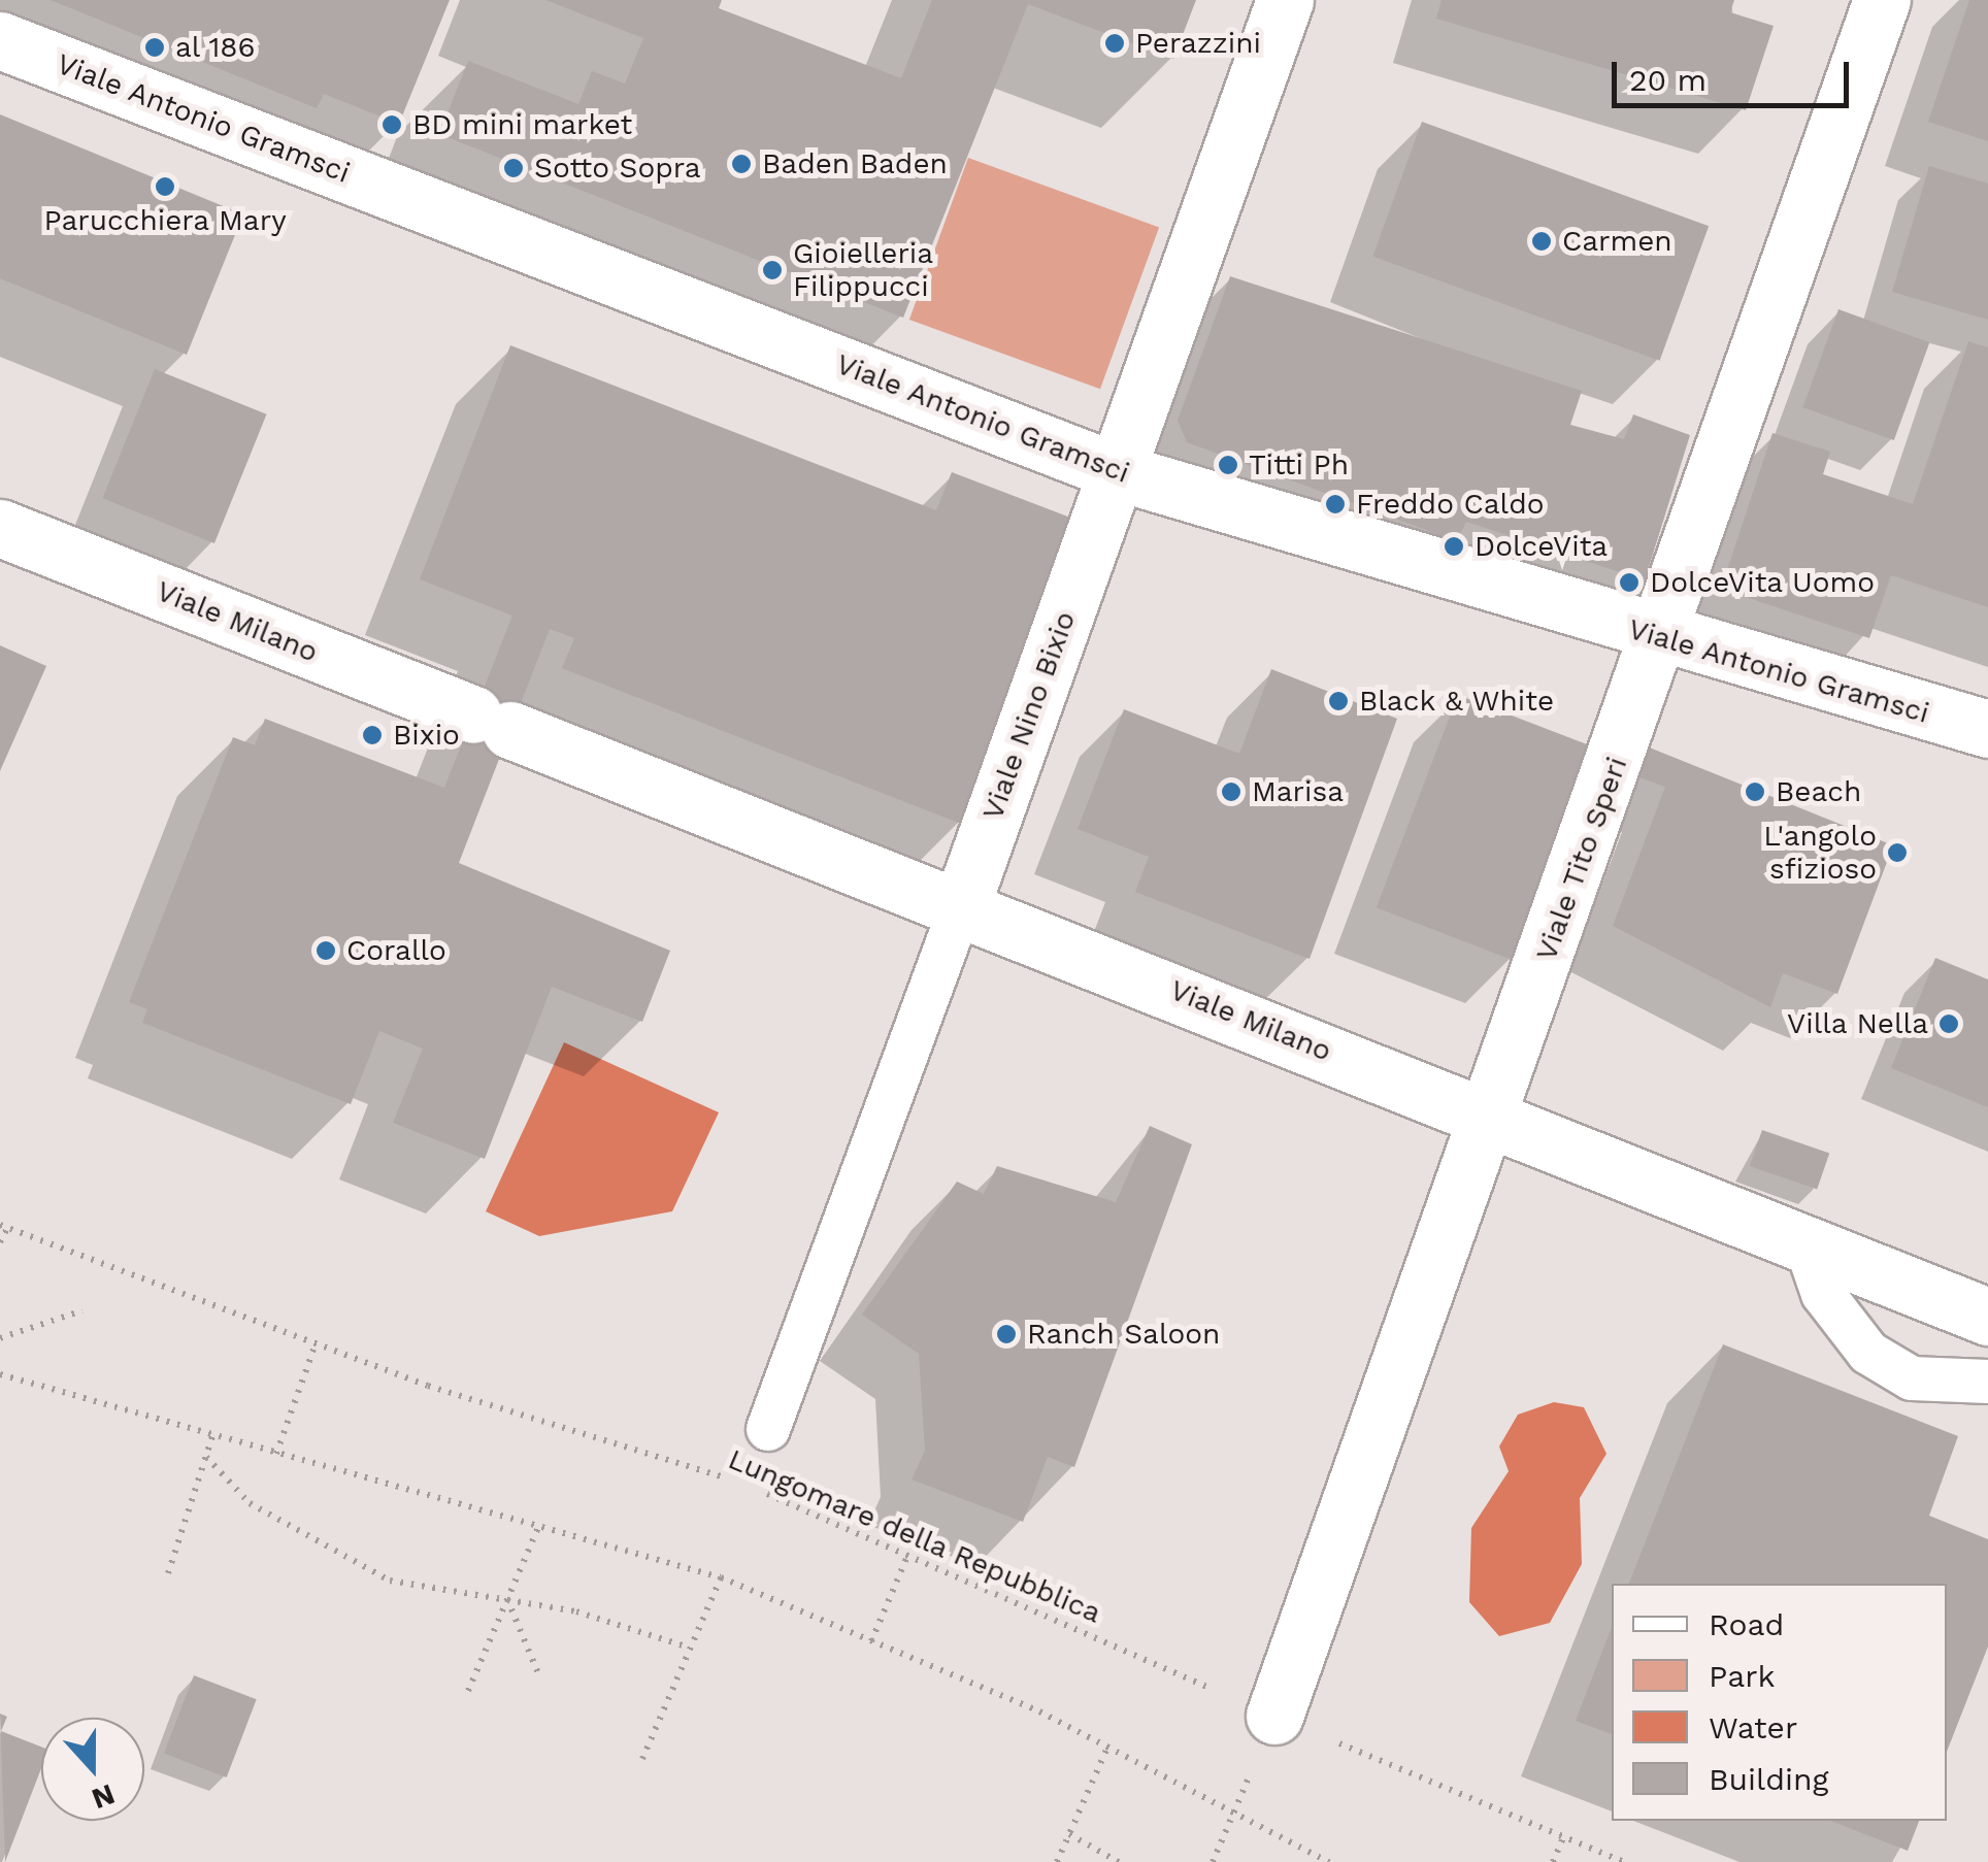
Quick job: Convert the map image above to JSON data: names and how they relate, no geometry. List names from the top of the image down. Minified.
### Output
{"streets":{"street":["Viale Antonio Gramsci","Viale Milano","Viale Nino Bixio","Viale Tito Speri"],"path":["Lungomare della Repubblica"]},"crossings":[["Viale Antonio Gramsci","Viale Nino Bixio"],["Viale Antonio Gramsci","Viale Tito Speri"],["Viale Milano","Viale Nino Bixio"],["Viale Milano","Viale Tito Speri"],["Viale Tito Speri","Lungomare della Repubblica"]],"places":["Perazzini","al 186","BD mini market","Baden Baden","Sotto Sopra","Parucchiera Mary","Carmen","Gioielleria Filippucci","Titti Ph","Freddo Caldo","DolceVita","DolceVita Uomo","Black & White","Bixio","Marisa","Beach","L'angolo sfizioso","Corallo","Villa Nella","Ranch Saloon"],"legend":["Road","Park","Water","Building"],"scale_bar":"20 m","north":"bottom"}
